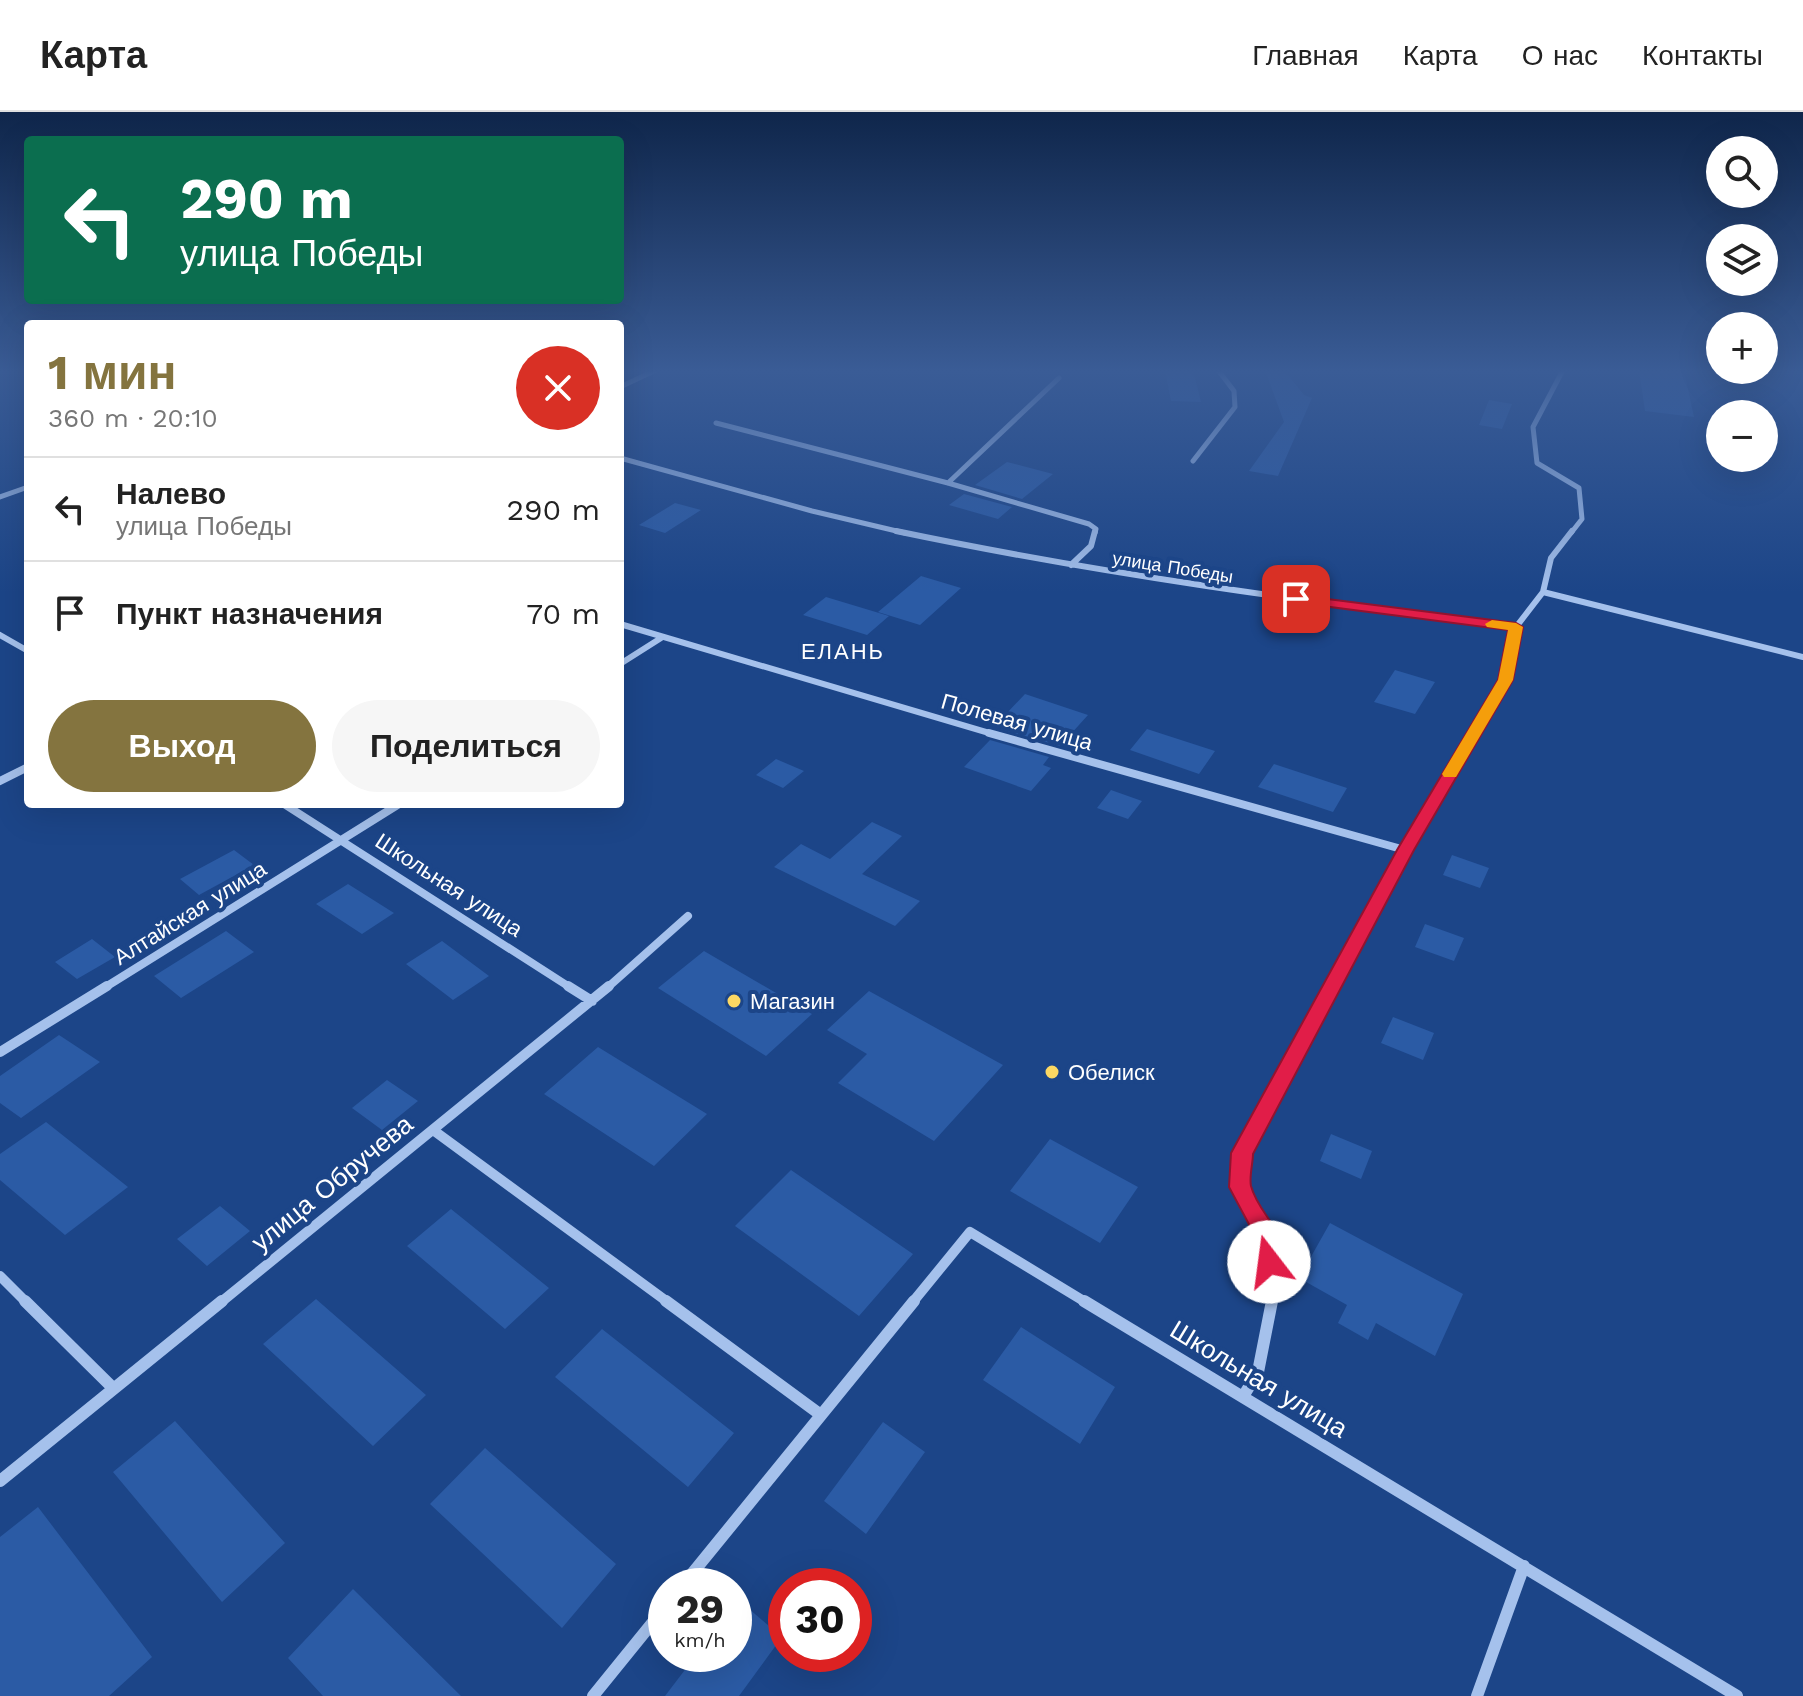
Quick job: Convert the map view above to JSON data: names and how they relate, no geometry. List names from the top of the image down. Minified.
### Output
{"streets":{"street":["улица Победы","Полевая улица","Школьная улица","Алтайская улица","улица Обручева"]},"crossings":[["Школьная улица","Алтайская улица"],["Школьная улица","улица Обручева"]],"districts":["ЕЛАНЬ"],"places":["Магазин","Обелиск"],"page":{"header":"Карта","nav":["Главная","Карта","О нас","Контакты"],"map_buttons":["+","−"],"turn":["290 m","улица Победы"],"heading":["1 мин","360 m · 20:10"],"list":[{"name":"Налево","note":"улица Победы","value":"290 m"},{"name":"Пункт назначения","value":"70 m"}],"buttons":["Выход","Поделиться"],"speed":"29 km/h","limit":"30"}}
